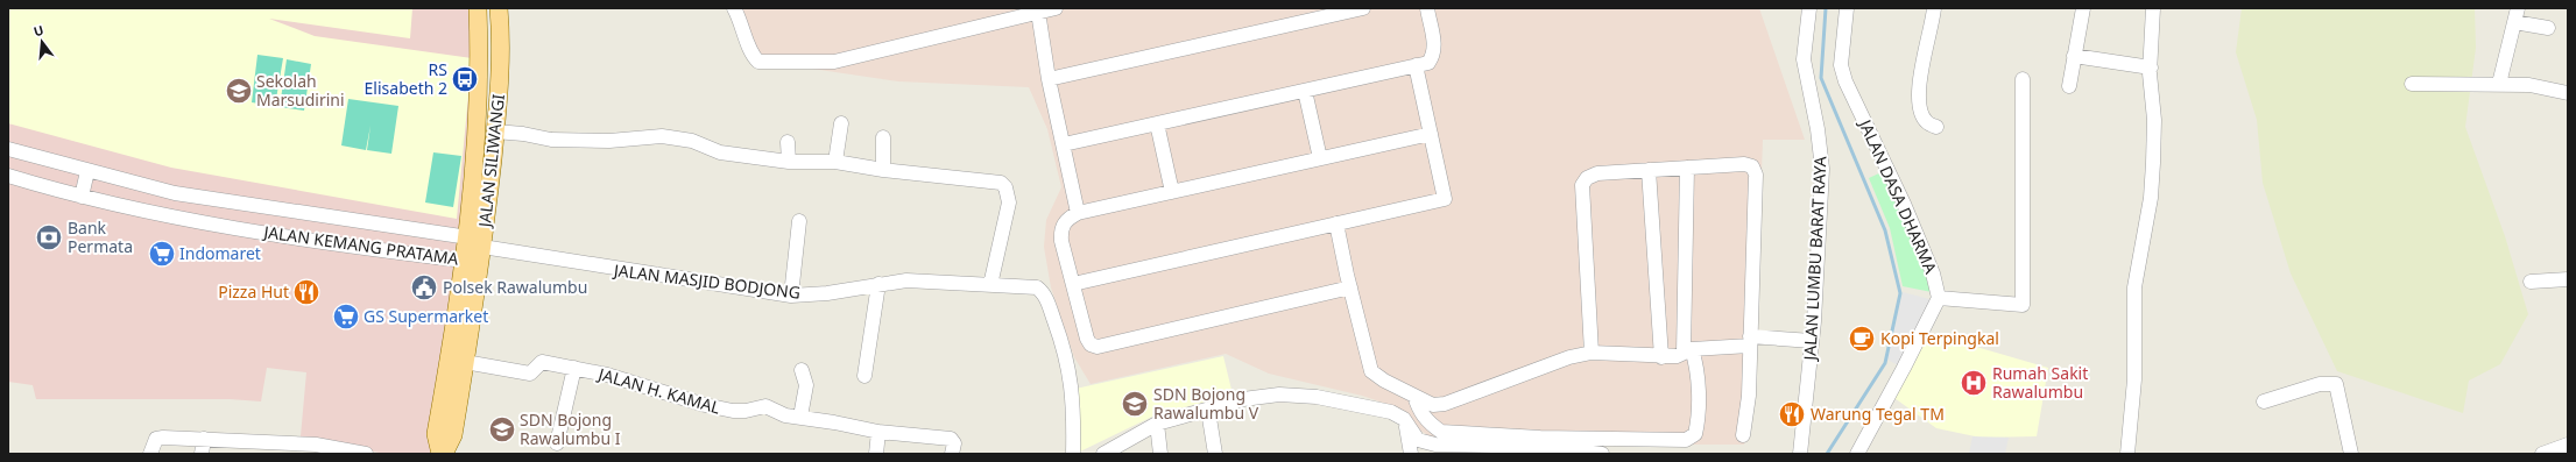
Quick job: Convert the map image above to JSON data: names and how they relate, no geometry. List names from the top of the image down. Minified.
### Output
{"streets":{"main road":["JALAN SILIWANGI"],"street":["JALAN DASA DHARMA","JALAN KEMANG PRATAMA","JALAN LUMBU BARAT RAYA","JALAN MASJID BODJONG","JALAN H. KAMAL"]},"crossings":[["JALAN SILIWANGI","JALAN KEMANG PRATAMA"],["JALAN SILIWANGI","JALAN MASJID BODJONG"],["JALAN KEMANG PRATAMA","JALAN MASJID BODJONG"]],"places":{"bus stop":["RS Elisabeth 2"],"school or university":["Sekolah Marsudirini","SDN Bojong Rawalumbu V","SDN Bojong Rawalumbu I"],"bank":["Bank Permata"],"supermarket":["Indomaret","GS Supermarket"],"public building":["Polsek Rawalumbu"],"restaurant":["Pizza Hut","Warung Tegal TM"],"cafe":["Kopi Terpingkal"],"hospital":["Rumah Sakit Rawalumbu"]},"north":"top"}
